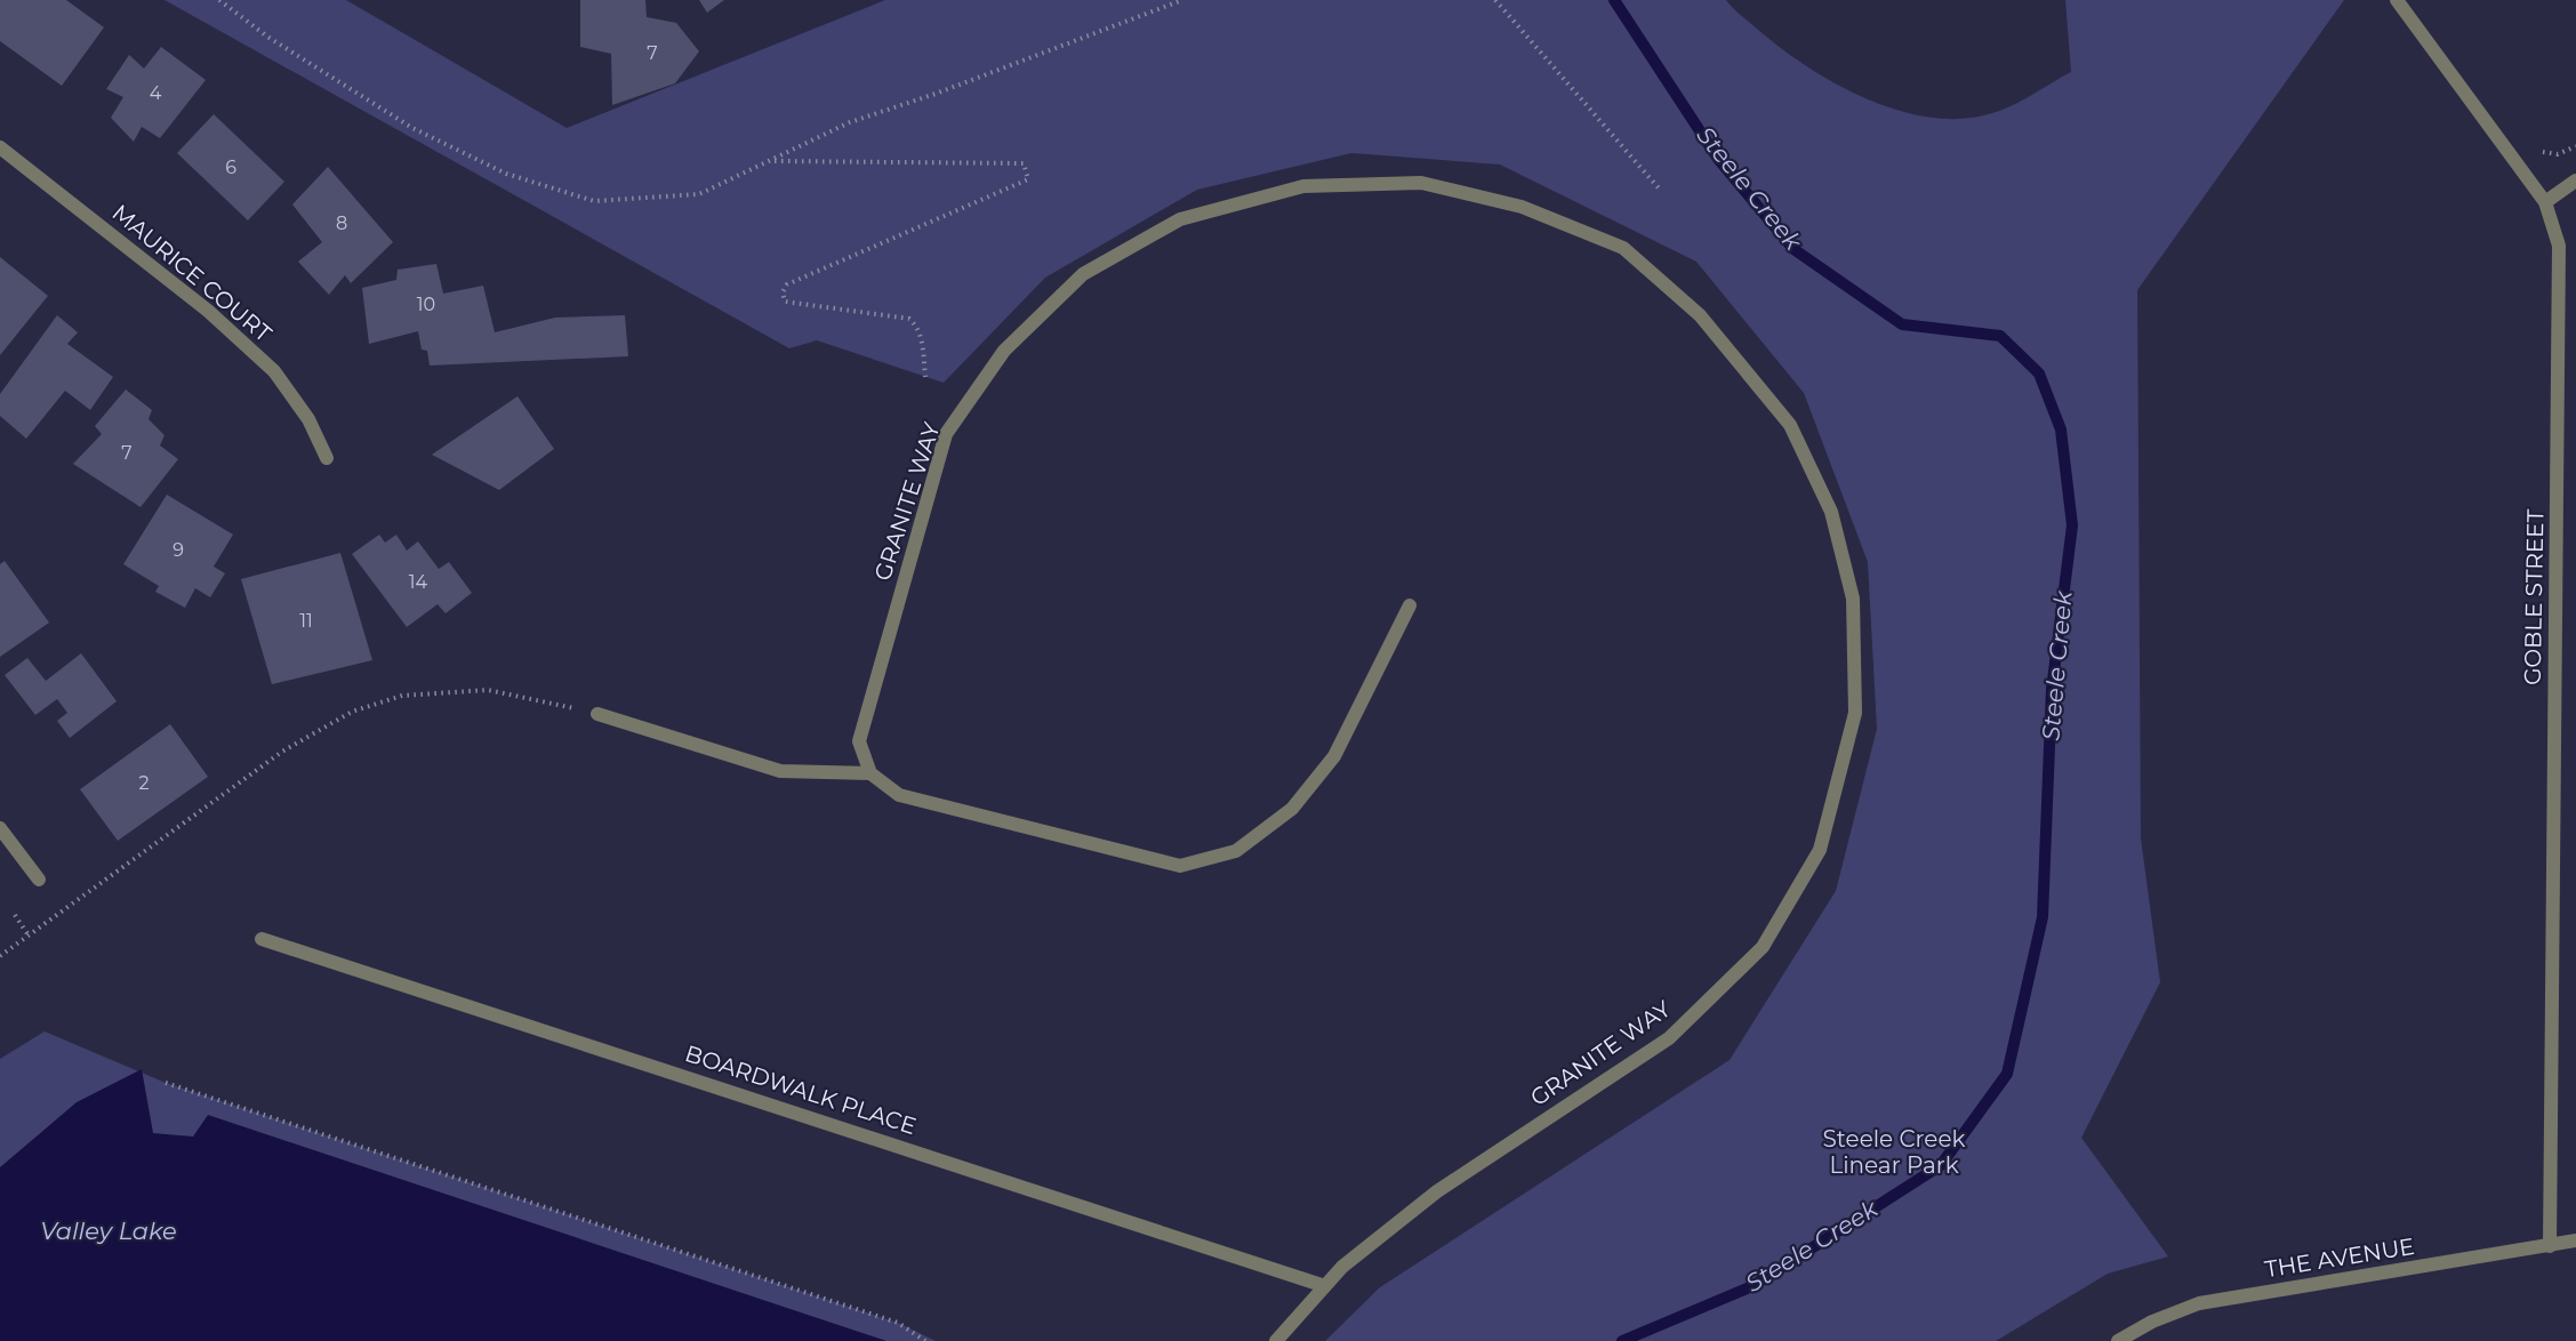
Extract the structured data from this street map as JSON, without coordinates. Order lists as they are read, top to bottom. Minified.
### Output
{"streets":{"street":["MAURICE COURT","GRANITE WAY","GOBLE STREET","BOARDWALK PLACE","THE AVENUE"]},"crossings":[["GRANITE WAY","BOARDWALK PLACE"],["GOBLE STREET","THE AVENUE"]],"water":["Steele Creek","Valley Lake"],"parks":["Steele Creek Linear Park"],"house_numbers":["7","4","6","8","10","7","9","14","11","2"]}
